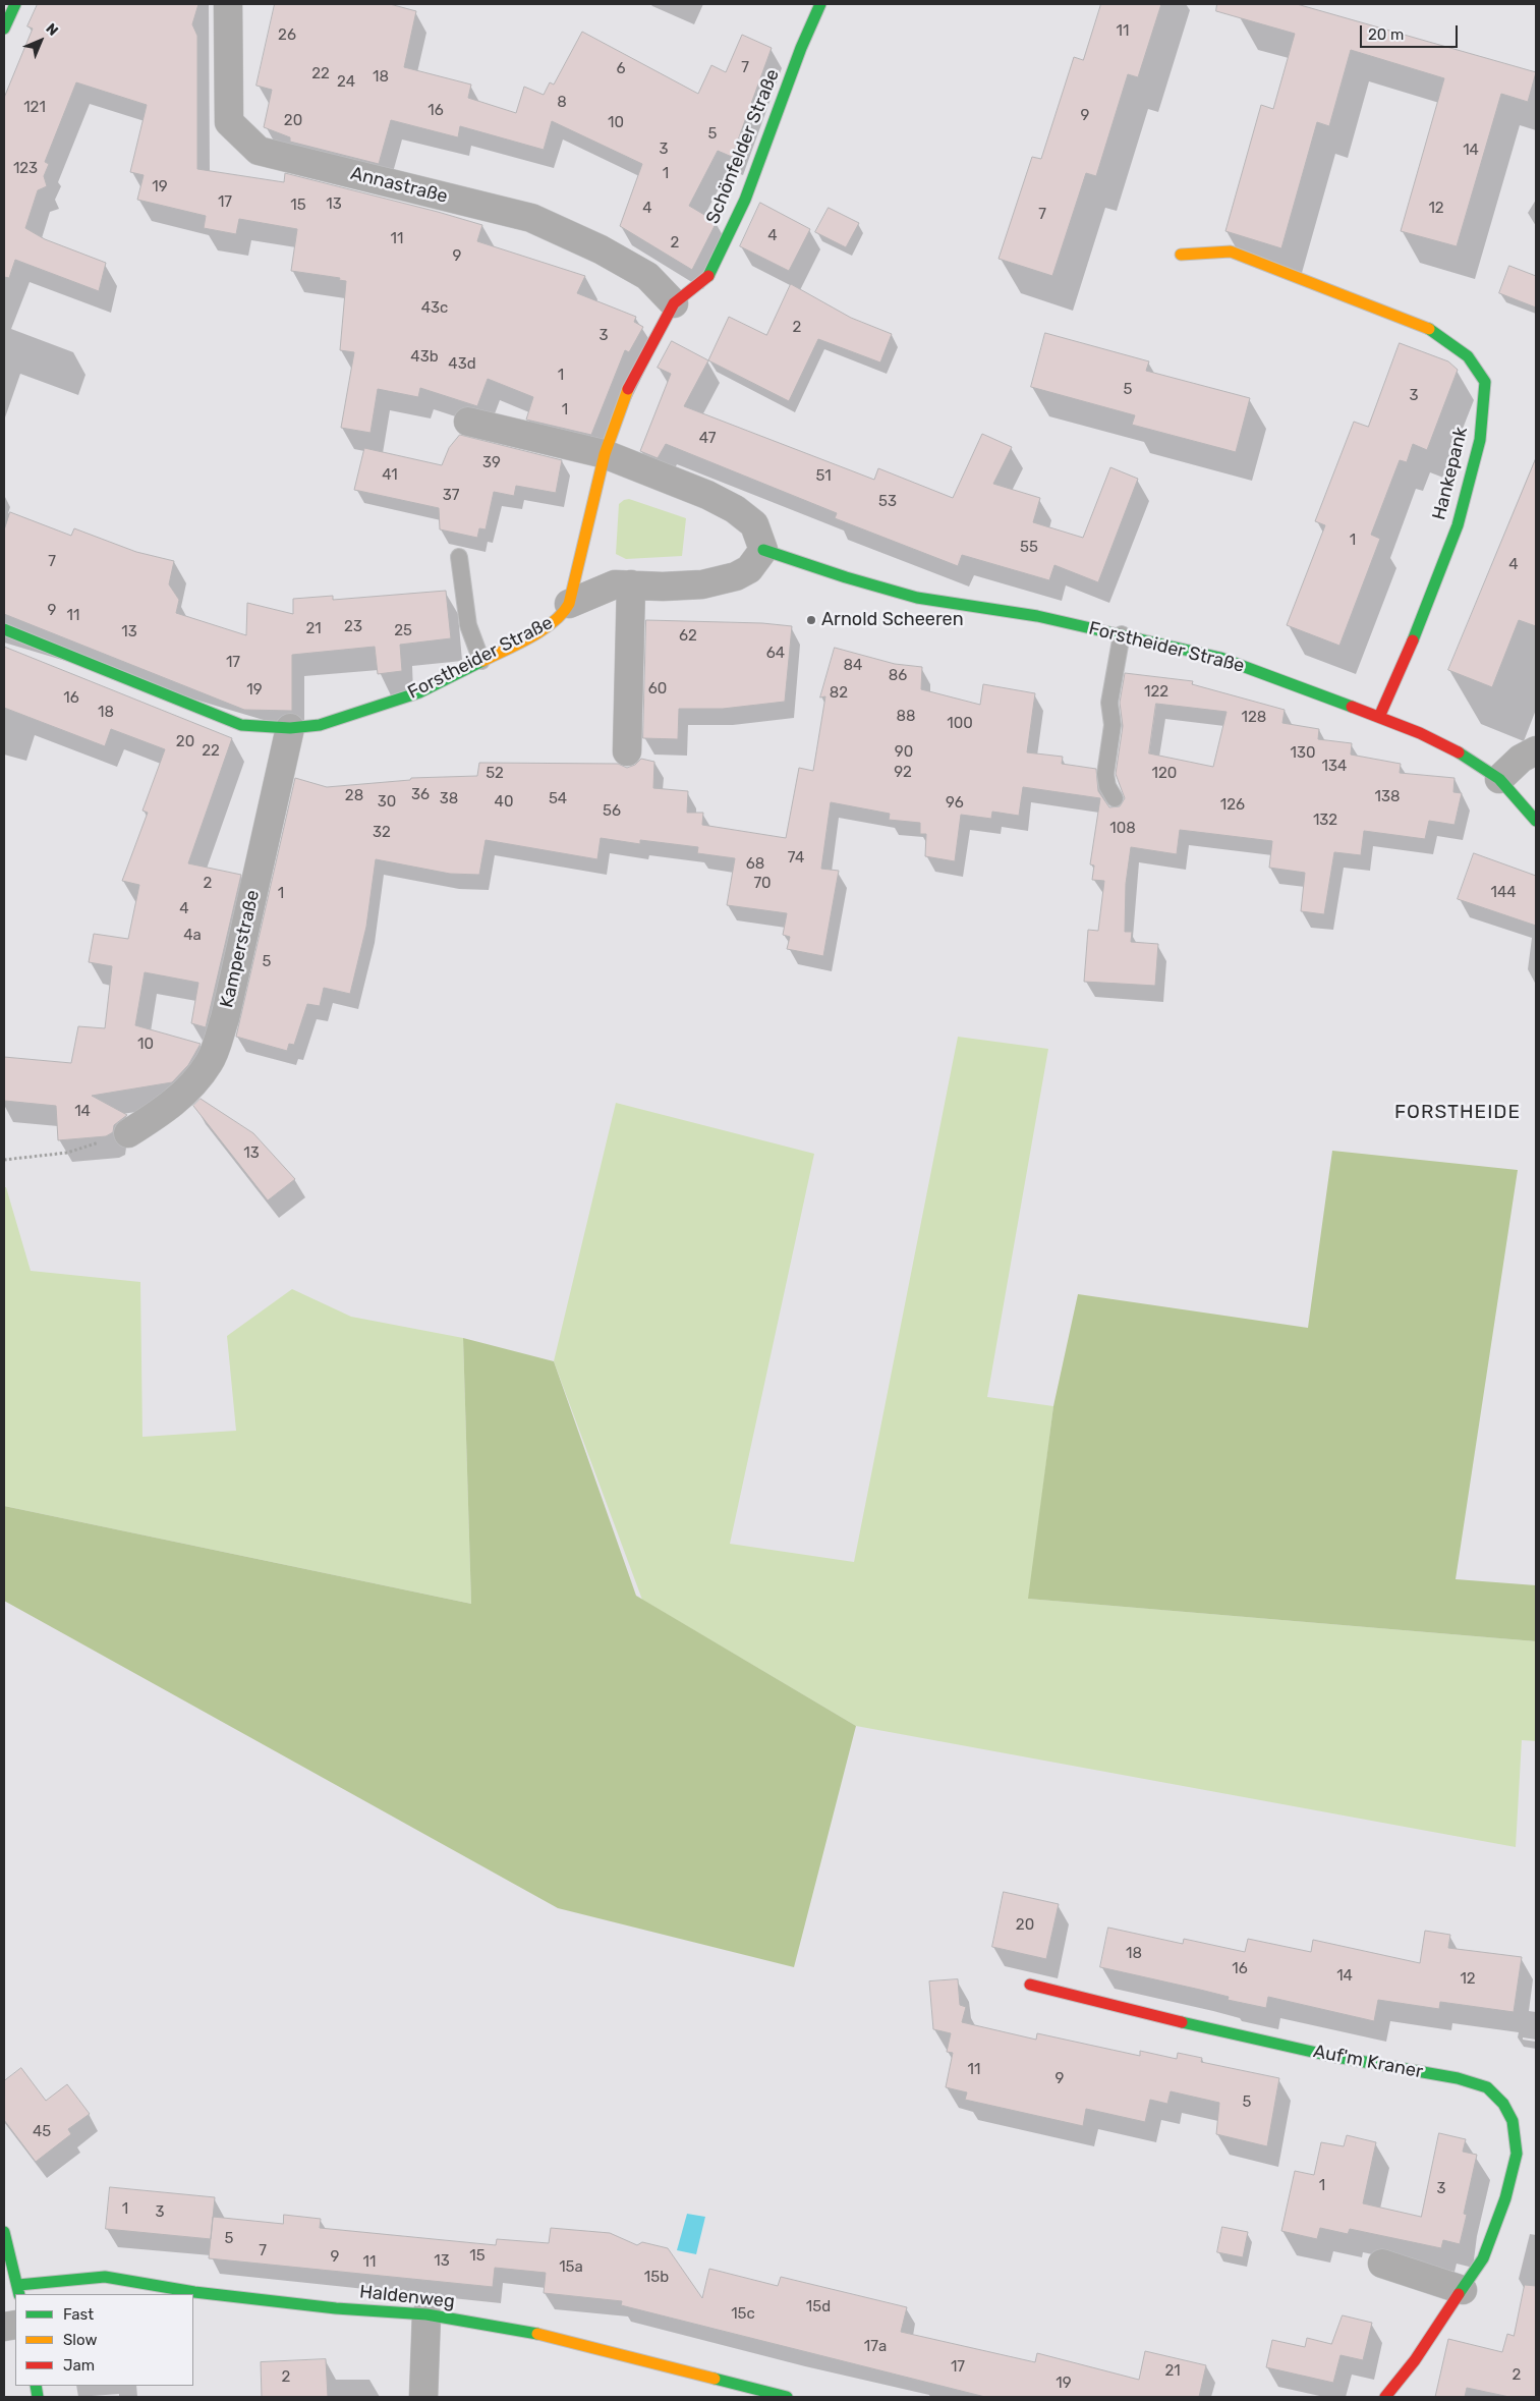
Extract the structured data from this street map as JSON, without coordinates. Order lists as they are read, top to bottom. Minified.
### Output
{"streets":{"street":["Schönfelder Straße","Annastraße","Hankepank","Forstheider Straße","Kamperstraße","Auf'm Kraner","Haldenweg"]},"crossings":[["Schönfelder Straße","Annastraße"],["Schönfelder Straße","Forstheider Straße"],["Hankepank","Forstheider Straße"],["Forstheider Straße","Kamperstraße"]],"districts":["FORSTHEIDE"],"places":["Arnold Scheeren"],"house_numbers":["11","26","7","6","22","18","24","8","121","16","9","20","10","5","3","14","123","1","19","17","13","15","4","12","7","4","11","2","9","43c","2","3","43b","43d","1","5","3","1","47","39","41","51","37","53","1","55","7","4","9","11","23","21","25","13","62","64","17","84","86","60","19","122","82","16","18","88","128","100","20","22","90","130","134","92","52","120","36","28","138","38","54","30","40","96","126","56","132","108","32","74","68","2","70","144","1","4","4a","5","10","14","13","20","18","16","14","12","11","9","5","45","1","3","1","3","5","7","15","9","13","11","15a","15b","15d","15c","17a","17","21","2","2","19"],"legend":["Fast","Slow","Jam"],"scale_bar":"20 m","north":"top right"}
